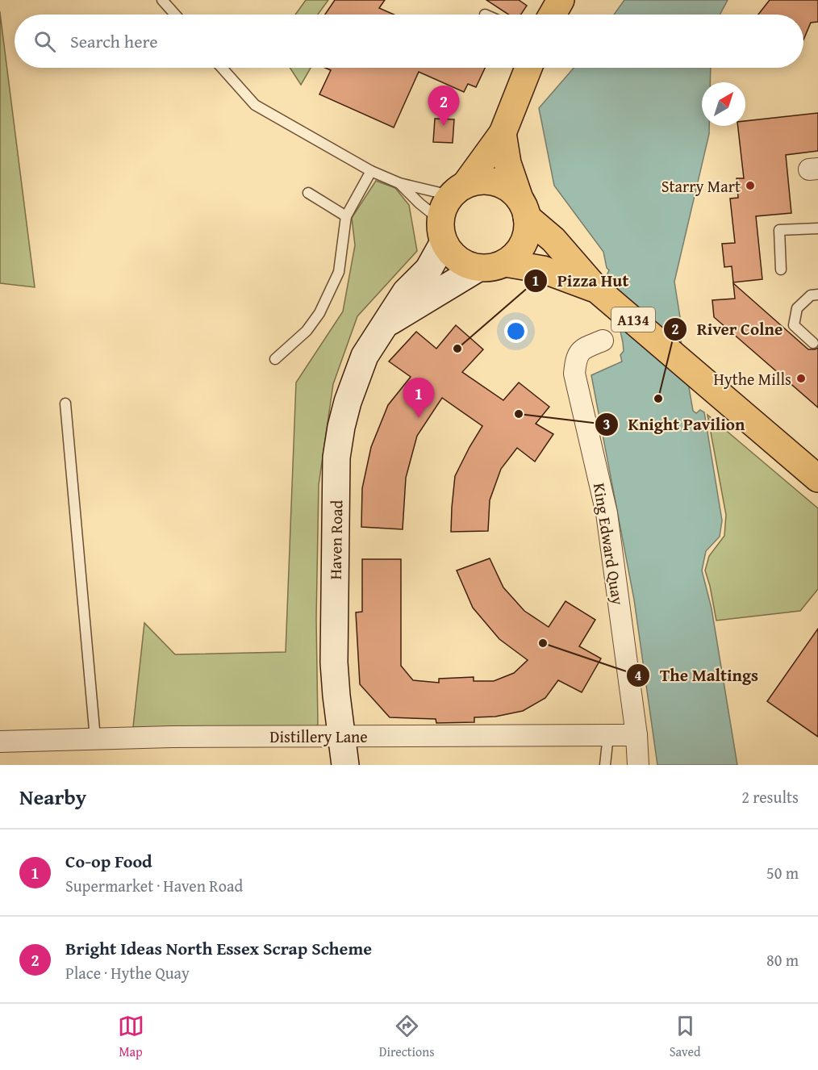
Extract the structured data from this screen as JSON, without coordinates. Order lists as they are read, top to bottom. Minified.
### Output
{"streets":{"main road":["A134"],"street":["Haven Road","King Edward Quay","Distillery Lane"]},"crossings":[["A134","Haven Road"],["Haven Road","Distillery Lane"],["King Edward Quay","Distillery Lane"]],"places":["Starry Mart","Pizza Hut","Hythe Mills","River Colne","Knight Pavilion","The Maltings"],"north":"top right","page":{"search":"Search here","pins":["2","1"],"heading":["Nearby","2 results"],"list":[{"mark":"1","name":"Co-op Food","note":"Supermarket · Haven Road","value":"50 m"},{"mark":"2","name":"Bright Ideas North Essex Scrap Scheme","note":"Place · Hythe Quay","value":"80 m"}],"nav":["Map","Directions","Saved"]}}
